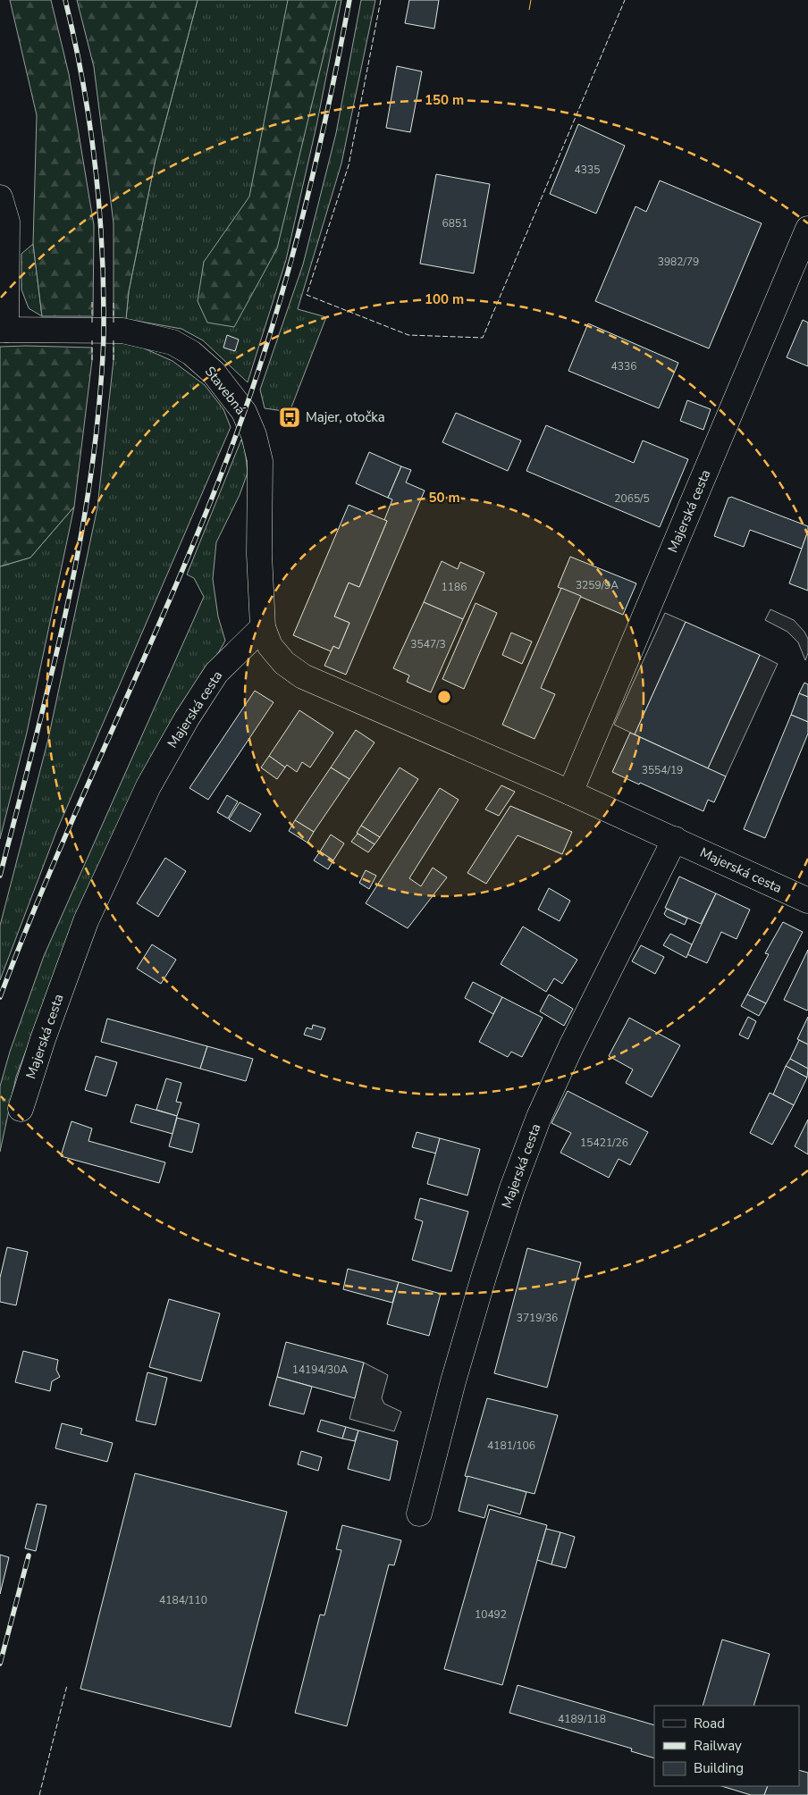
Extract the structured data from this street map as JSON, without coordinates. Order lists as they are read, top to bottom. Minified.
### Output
{"streets":{"street":["Stavebná","Majerská cesta"]},"crossings":[["Stavebná","Majerská cesta"]],"places":{"bus stop":["Majer, otočka"]},"house_numbers":["4335","6851","3982/79","4336","2065/5","3259/9A","1186","3547/3","3554/19","15421/26","3719/36","14194/30A","4181/106","4184/110","10492","4189/118"],"legend":["Road","Railway","Building"],"rings":["150 m","100 m","50 m"]}
